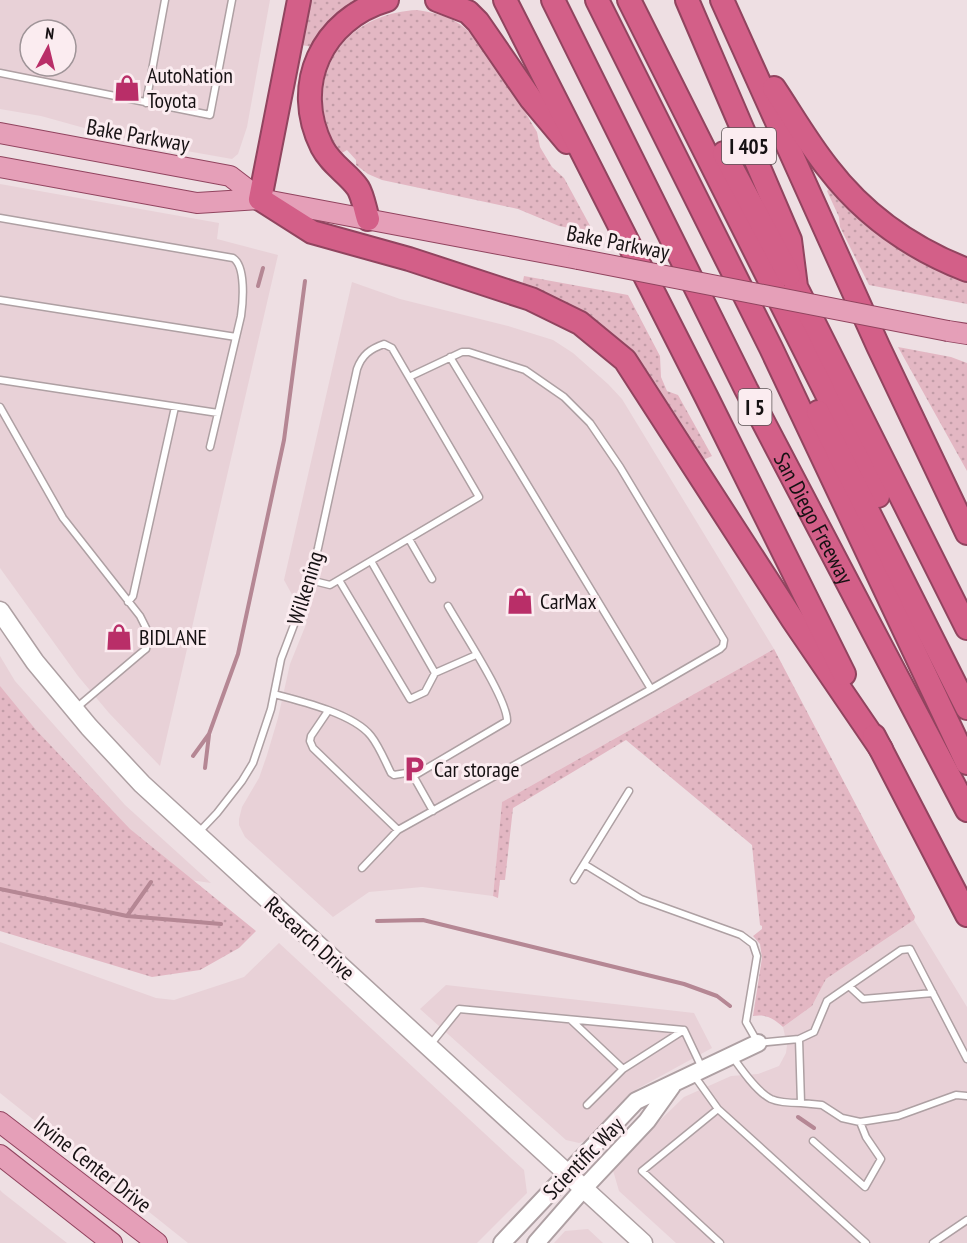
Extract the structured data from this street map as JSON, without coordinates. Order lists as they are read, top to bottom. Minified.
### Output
{"streets":{"highway":["I 405","I 5","San Diego Freeway"],"main road":["Bake Parkway","Research Drive","Irvine Center Drive"],"street":["Scientific Way"],"lane":["Wilkening"]},"crossings":[["Wilkening","Research Drive"],["Research Drive","Scientific Way"]],"places":{"shop":["AutoNation Toyota","CarMax","BIDLANE"],"parking":["Car storage"]},"north":"top"}
